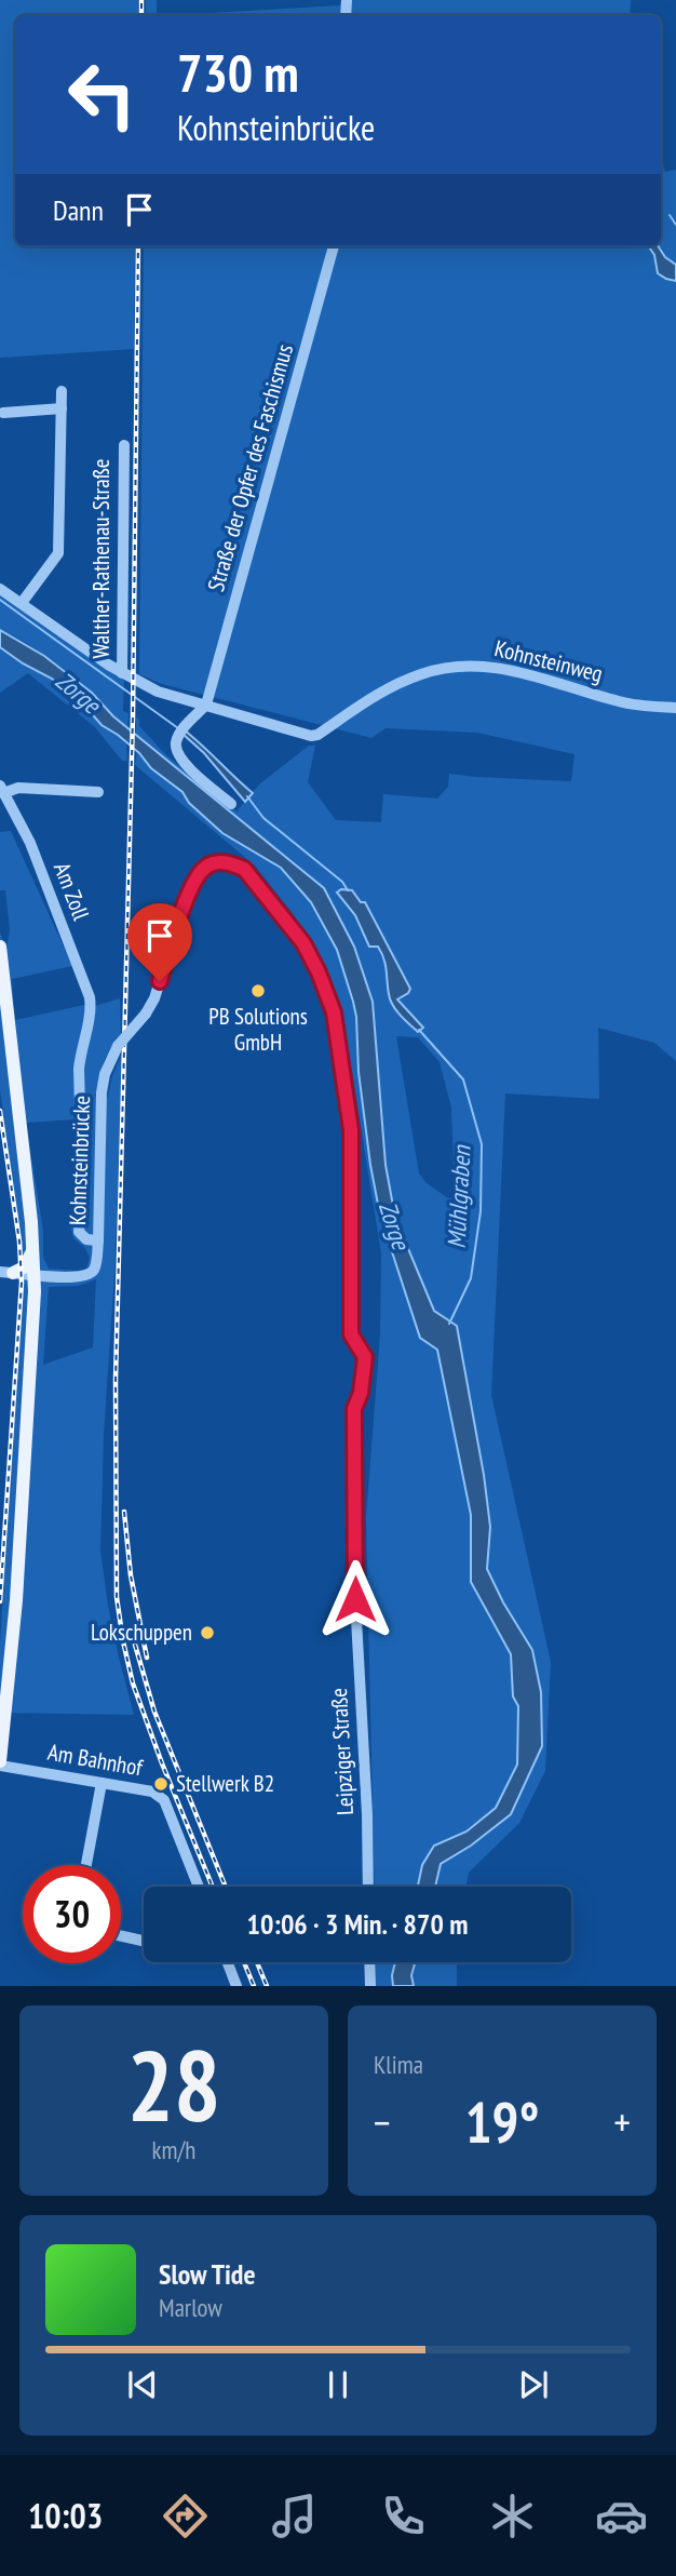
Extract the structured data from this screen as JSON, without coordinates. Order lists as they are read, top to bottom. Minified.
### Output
{"streets":{"street":["Straße der Opfer des Faschismus","Walther-Rathenau-Straße","Kohnsteinweg","Am Zoll","Kohnsteinbrücke","Leipziger Straße","Am Bahnhof"]},"crossings":[["Straße der Opfer des Faschismus","Kohnsteinweg"],["Walther-Rathenau-Straße","Kohnsteinweg"],["Am Zoll","Kohnsteinbrücke"],["Kohnsteinbrücke","Leipziger Straße"]],"water":["Zorge","Mühlgraben"],"places":["PB Solutions GmbH","Lokschuppen","Stellwerk B2"],"page":{"turn":["730 m","Kohnsteinbrücke"],"then":"Dann","limit":"30","trip":"10:06 · 3 Min. · 870 m","tile":[["28","km/h"],"Klima"],"heat":["−","19°","+"],"song":["Slow Tide","Marlow"],"tabs":"10:03"}}
